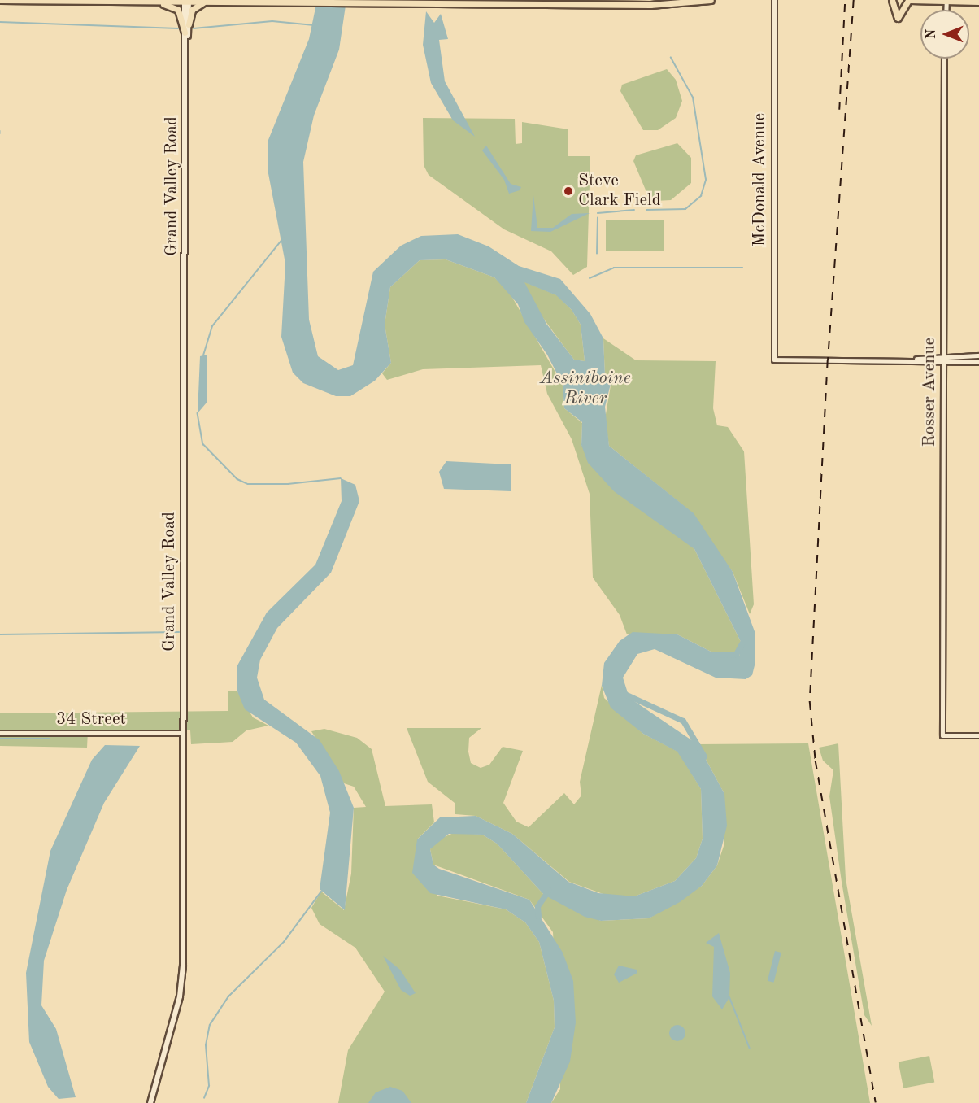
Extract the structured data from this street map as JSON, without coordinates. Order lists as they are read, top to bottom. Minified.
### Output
{"streets":{"main road":["Grand Valley Road"],"street":["McDonald Avenue","Rosser Avenue","34 Street"]},"crossings":[["Grand Valley Road","34 Street"]],"water":["Assiniboine River"],"places":["Steve Clark Field"],"north":"left"}
